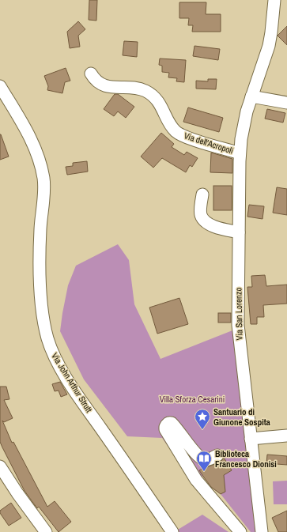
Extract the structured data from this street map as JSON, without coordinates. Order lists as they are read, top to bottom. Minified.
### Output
{"streets":{"street":["Via dell'Acropoli","Via San Lorenzo","Via John Arthur Strutt"]},"crossings":[["Via dell'Acropoli","Via San Lorenzo"]],"parks":["Villa Sforza Cesarini"],"places":{"place":["Santuario di Giunone Sospita"],"library":["Biblioteca Francesco Dionisi"]}}
